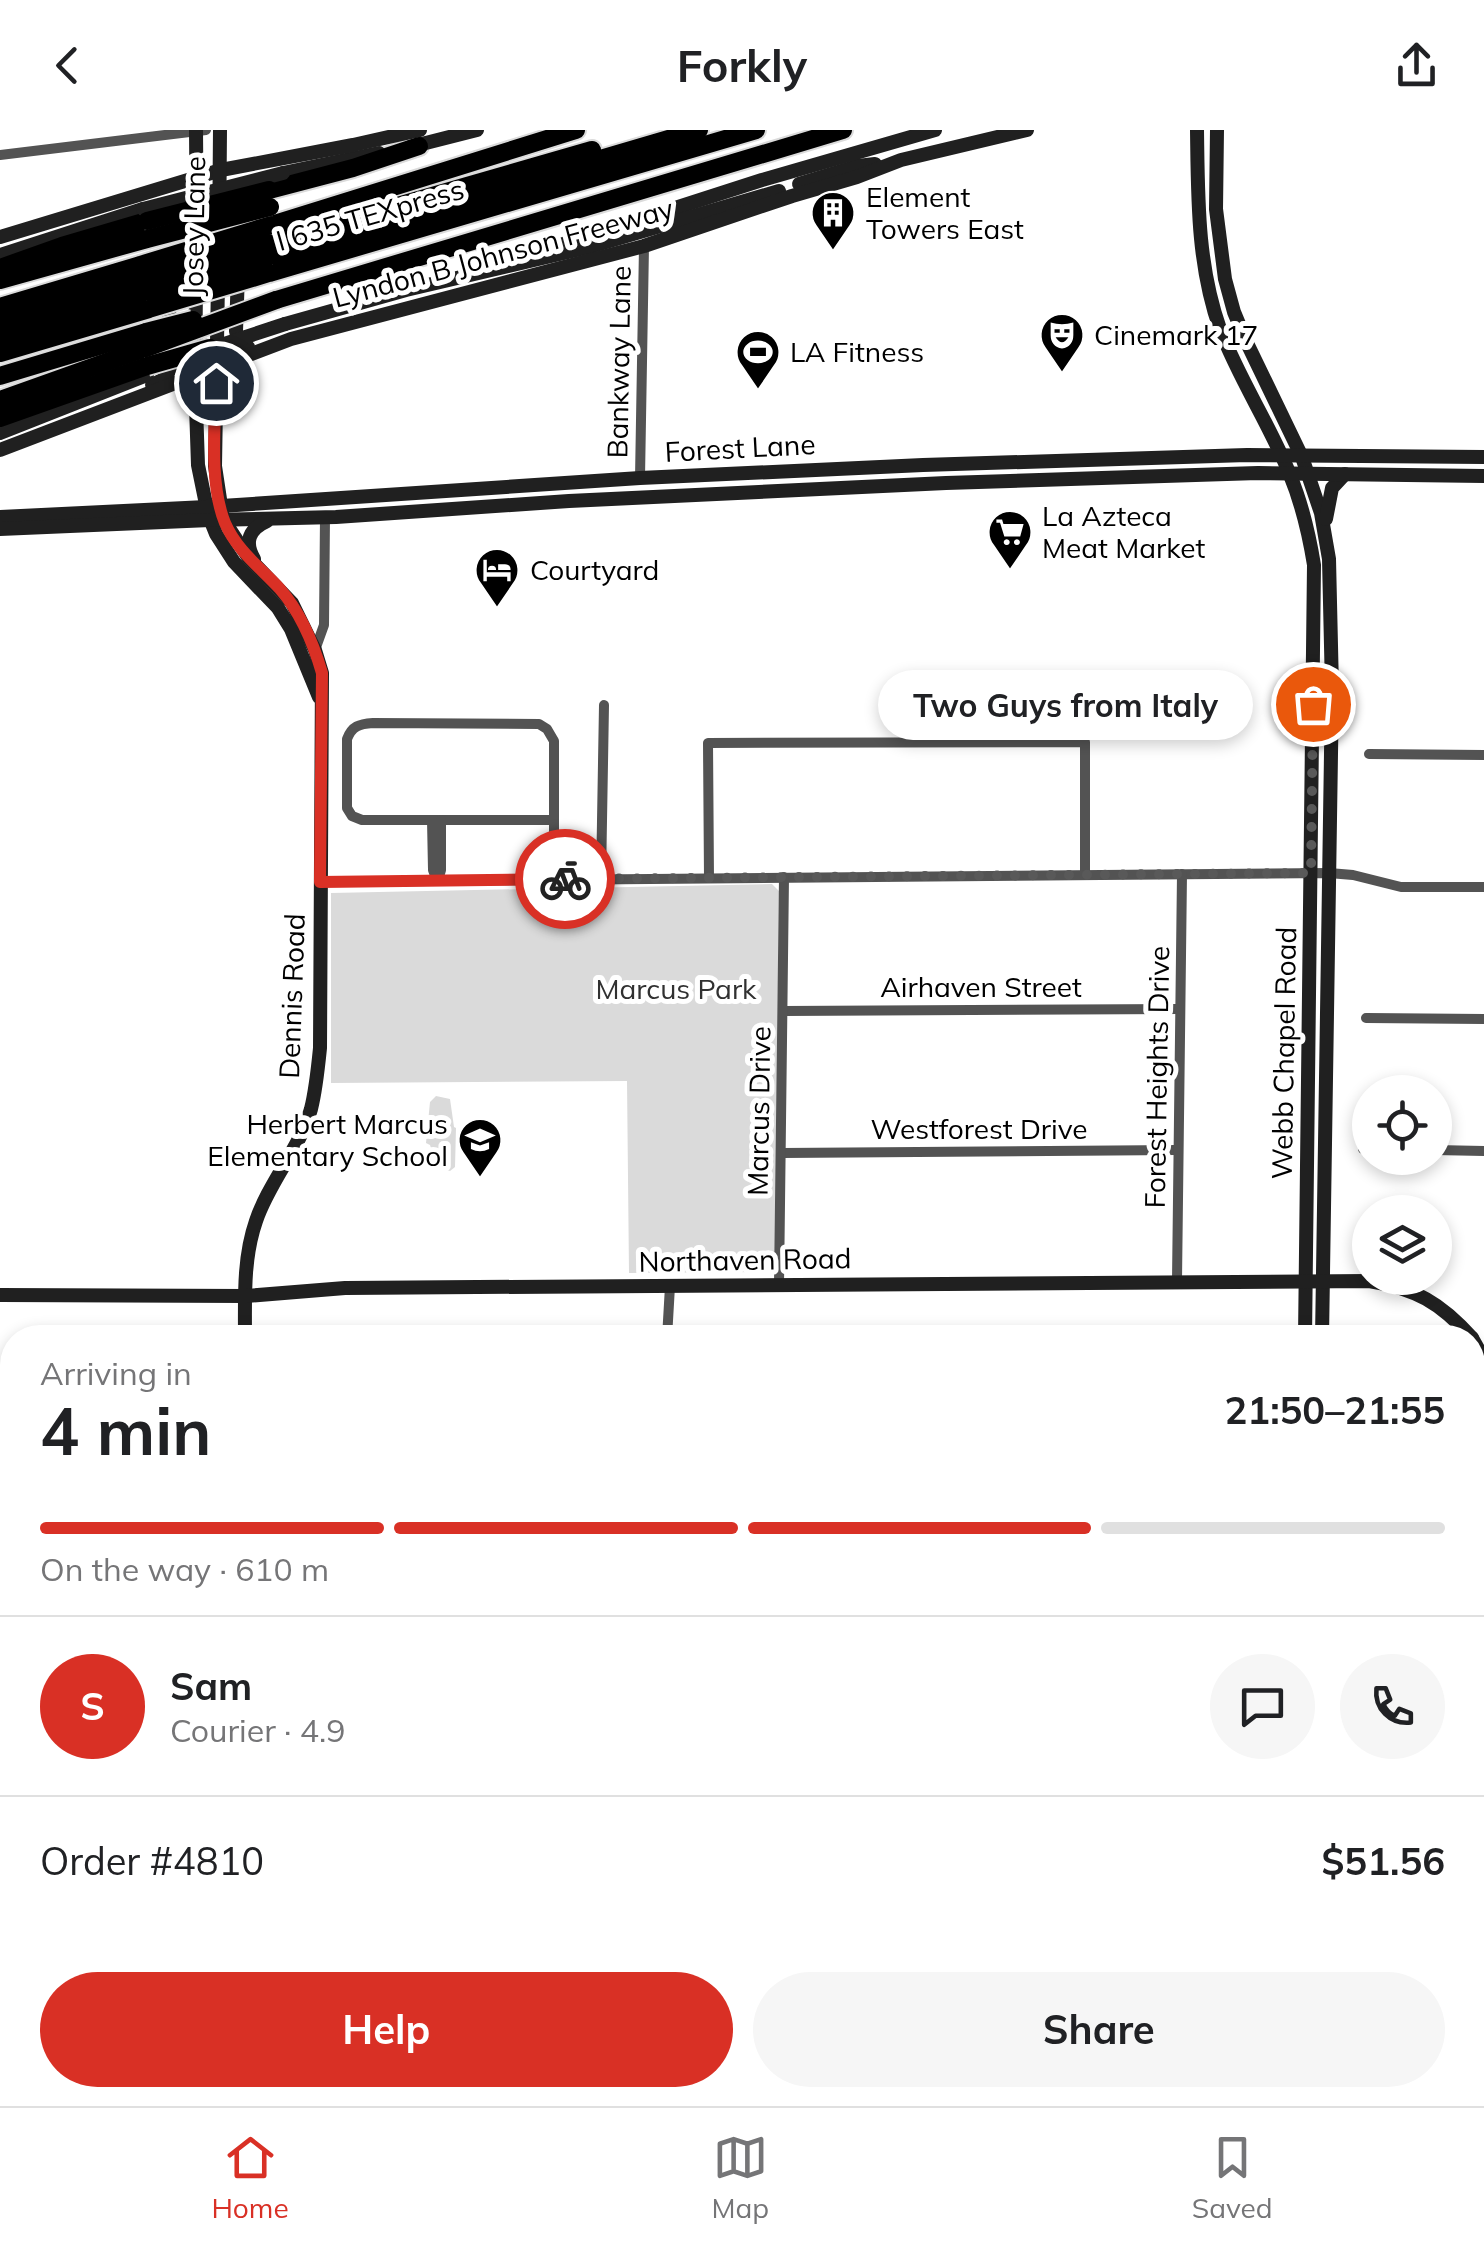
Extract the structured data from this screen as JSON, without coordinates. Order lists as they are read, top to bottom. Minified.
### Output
{"streets":{"highway":["I 635 TEXpress","Lyndon B Johnson Freeway"],"main road":["Josey Lane","Forest Lane","Dennis Road","Webb Chapel Road","Northaven Road"],"street":["Bankway Lane","Airhaven Street","Forest Heights Drive","Marcus Drive","Westforest Drive"]},"crossings":[["Josey Lane","Lyndon B Johnson Freeway"],["Josey Lane","Forest Lane"],["Josey Lane","Dennis Road"],["Lyndon B Johnson Freeway","Bankway Lane"],["Bankway Lane","Forest Lane"],["Forest Lane","Webb Chapel Road"],["Airhaven Street","Forest Heights Drive"],["Airhaven Street","Marcus Drive"],["Dennis Road","Northaven Road"],["Webb Chapel Road","Northaven Road"],["Forest Heights Drive","Westforest Drive"],["Forest Heights Drive","Northaven Road"],["Marcus Drive","Westforest Drive"],["Marcus Drive","Northaven Road"]],"parks":["Marcus Park"],"places":{"building":["Element Towers East"],"theatre":["Cinemark 17"],"sports":["LA Fitness"],"supermarket":["La Azteca Meat Market"],"hotel":["Courtyard"],"other":["Two Guys from Italy"],"school or university":["Herbert Marcus Elementary School"]},"page":{"header":"Forkly","bubble":"Two Guys from Italy","heading":["4 min","Arriving in","21:50–21:55"],"panel":["Sam","Courier · 4.9","Order #4810","$51.56"],"bar":"On the way · 610 m","round":"S","buttons":["Help","Share"],"tabs":["Home","Map","Saved"]}}
